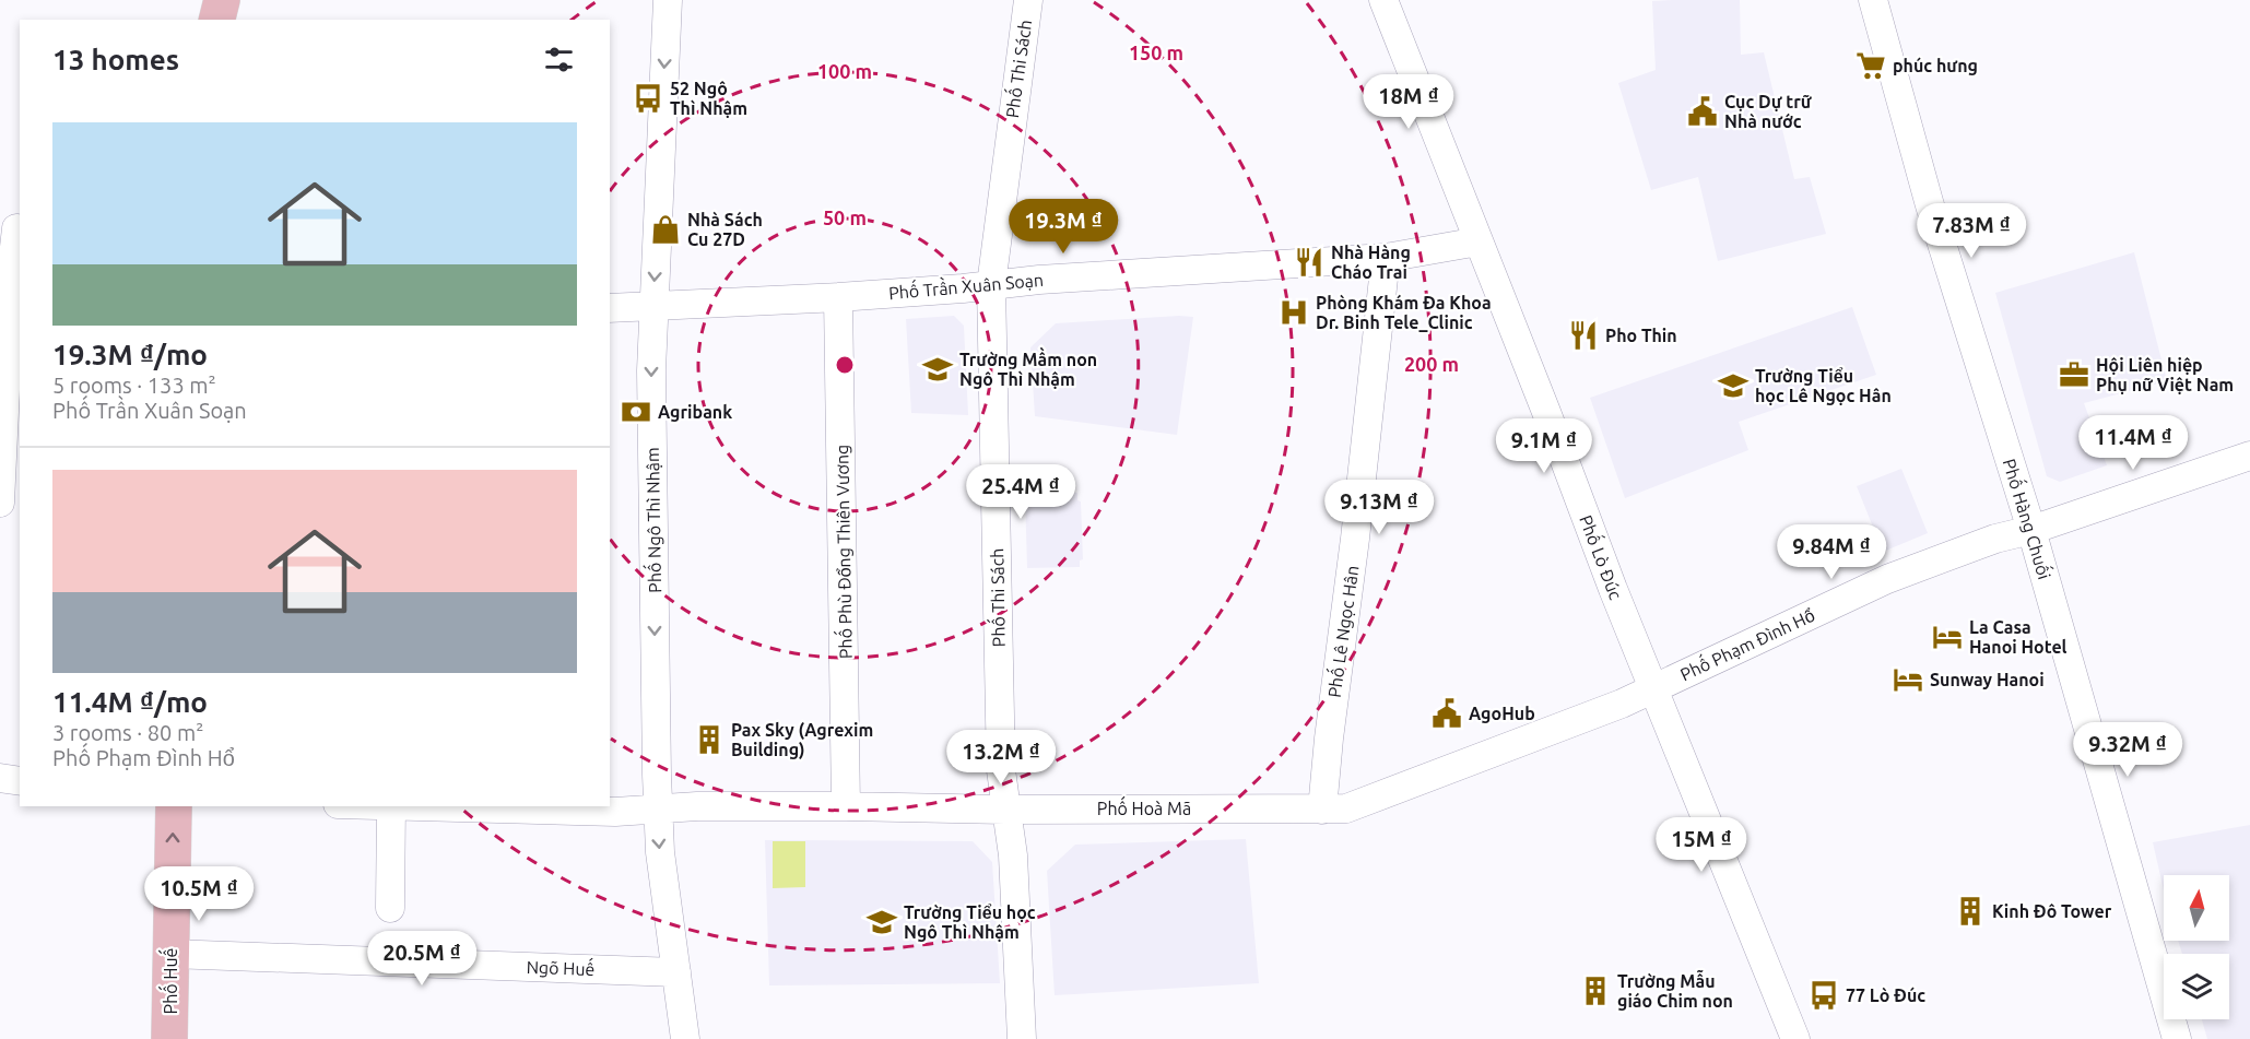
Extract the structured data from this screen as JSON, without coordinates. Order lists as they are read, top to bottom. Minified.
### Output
{"streets":{"main road":["Phố Huế"],"street":["Phố Thi Sách","Phố Trần Xuân Soạn","Phố Hàng Chuối","Phố Ngô Thì Nhậm","Phố Phù Đổng Thiên Vương","Phố Lò Đúc","Phố Lê Ngọc Hân","Phố Phạm Đình Hổ","Phố Hoà Mã","Ngõ Huế"]},"crossings":[["Phố Thi Sách","Phố Trần Xuân Soạn"],["Phố Thi Sách","Phố Hoà Mã"],["Phố Trần Xuân Soạn","Phố Ngô Thì Nhậm"],["Phố Trần Xuân Soạn","Phố Phù Đổng Thiên Vương"],["Phố Trần Xuân Soạn","Phố Lò Đúc"],["Phố Trần Xuân Soạn","Phố Lê Ngọc Hân"],["Phố Hàng Chuối","Phố Phạm Đình Hổ"],["Phố Ngô Thì Nhậm","Phố Hoà Mã"],["Phố Ngô Thì Nhậm","Ngõ Huế"],["Phố Phù Đổng Thiên Vương","Phố Hoà Mã"],["Phố Lò Đúc","Phố Phạm Đình Hổ"],["Phố Lò Đúc","Phố Hoà Mã"],["Phố Lê Ngọc Hân","Phố Hoà Mã"],["Phố Phạm Đình Hổ","Phố Hoà Mã"],["Ngõ Huế","Phố Huế"]],"one_way":["Phố Ngô Thì Nhậm","Phố Huế"],"places":{"supermarket":["phúc hưng"],"bus stop":["52 Ngô Thì Nhậm","77 Lò Đúc"],"public building":["Cục Dự trữ Nhà nước","AgoHub"],"shop":["Nhà Sách Cu 27D"],"restaurant":["Nhà Hàng Cháo Trai","Pho Thin"],"hospital":["Phòng Khám Đa Khoa Dr. Binh Tele_Clinic"],"school or university":["Trường Mầm non Ngô Thì Nhậm","Trường Tiểu học Lê Ngọc Hân","Trường Tiểu học Ngô Thì Nhậm"],"office":["Hội Liên hiệp Phụ nữ Việt Nam"],"bank":["Agribank"],"hotel":["La Casa Hanoi Hotel","Sunway Hanoi"],"building":["Pax Sky (Agrexim Building)","Kinh Đô Tower","Trường Mẫu giáo Chim non"]},"north":"top","page":{"heading":"13 homes","price":["18M ₫","19.3M ₫","7.83M ₫","11.4M ₫","9.1M ₫","25.4M ₫","9.13M ₫","9.84M ₫","9.32M ₫","13.2M ₫","15M ₫","10.5M ₫","20.5M ₫"],"list":[{"name":"19.3M ₫/mo","note":"5 rooms · 133 m² · Phố Trần Xuân Soạn"},{"name":"11.4M ₫/mo","note":"3 rooms · 80 m² · Phố Phạm Đình Hổ"}]},"rings":["150 m","100 m","50 m","200 m"]}
